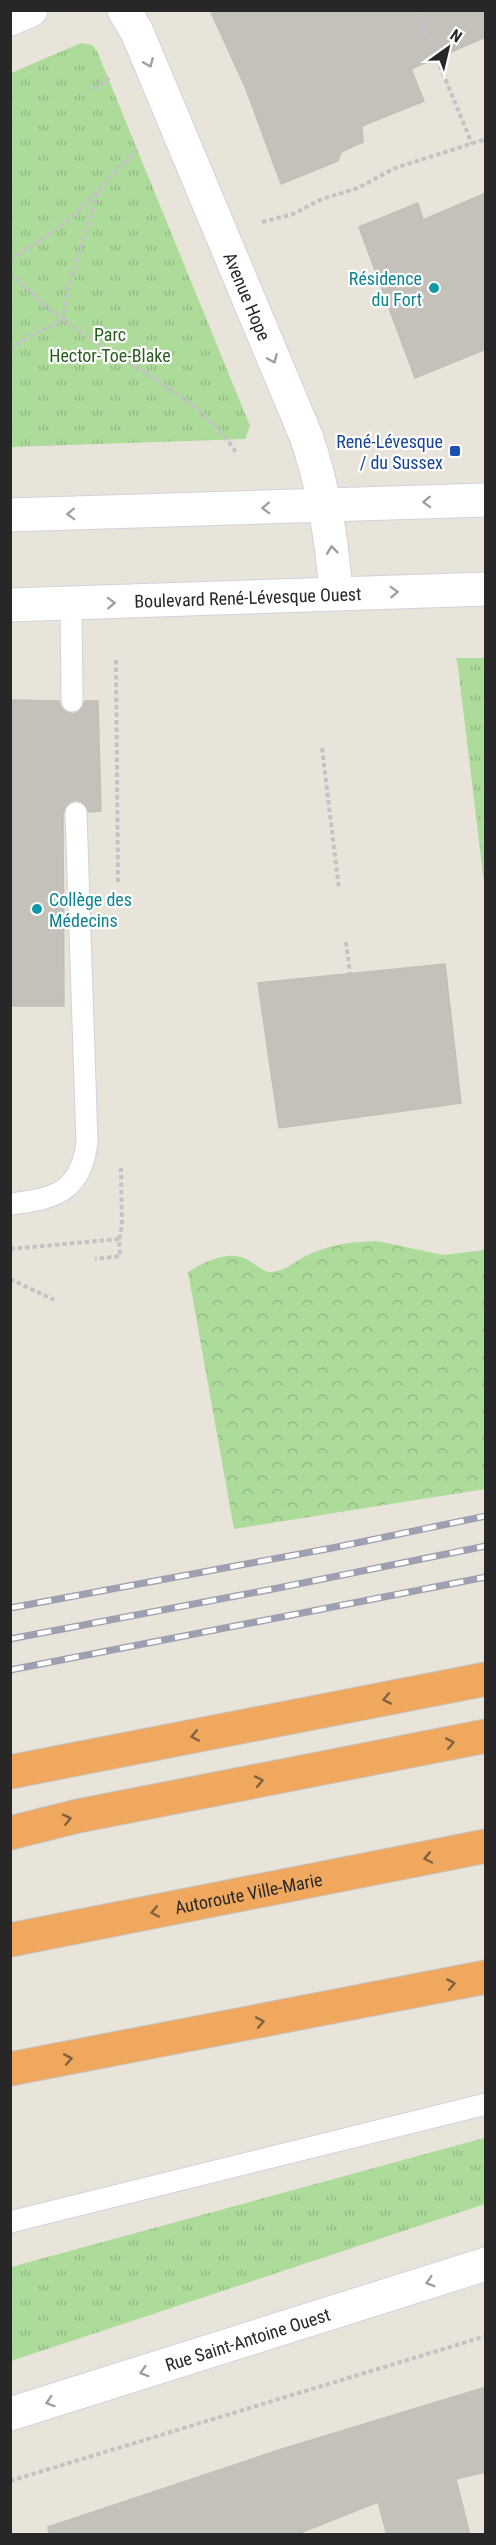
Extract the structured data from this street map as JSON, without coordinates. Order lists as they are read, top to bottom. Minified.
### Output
{"streets":{"highway":["Autoroute Ville-Marie"],"main road":["Avenue Hope","Boulevard René-Lévesque Ouest","Rue Saint-Antoine Ouest"]},"crossings":[["Avenue Hope","Boulevard René-Lévesque Ouest"]],"one_way":["Rue Saint-Antoine Ouest"],"parks":["Parc Hector-Toe-Blake"],"places":{"other":["Résidence du Fort","Collège des Médecins"],"transit":["René-Lévesque / du Sussex"]},"north":"top right"}
